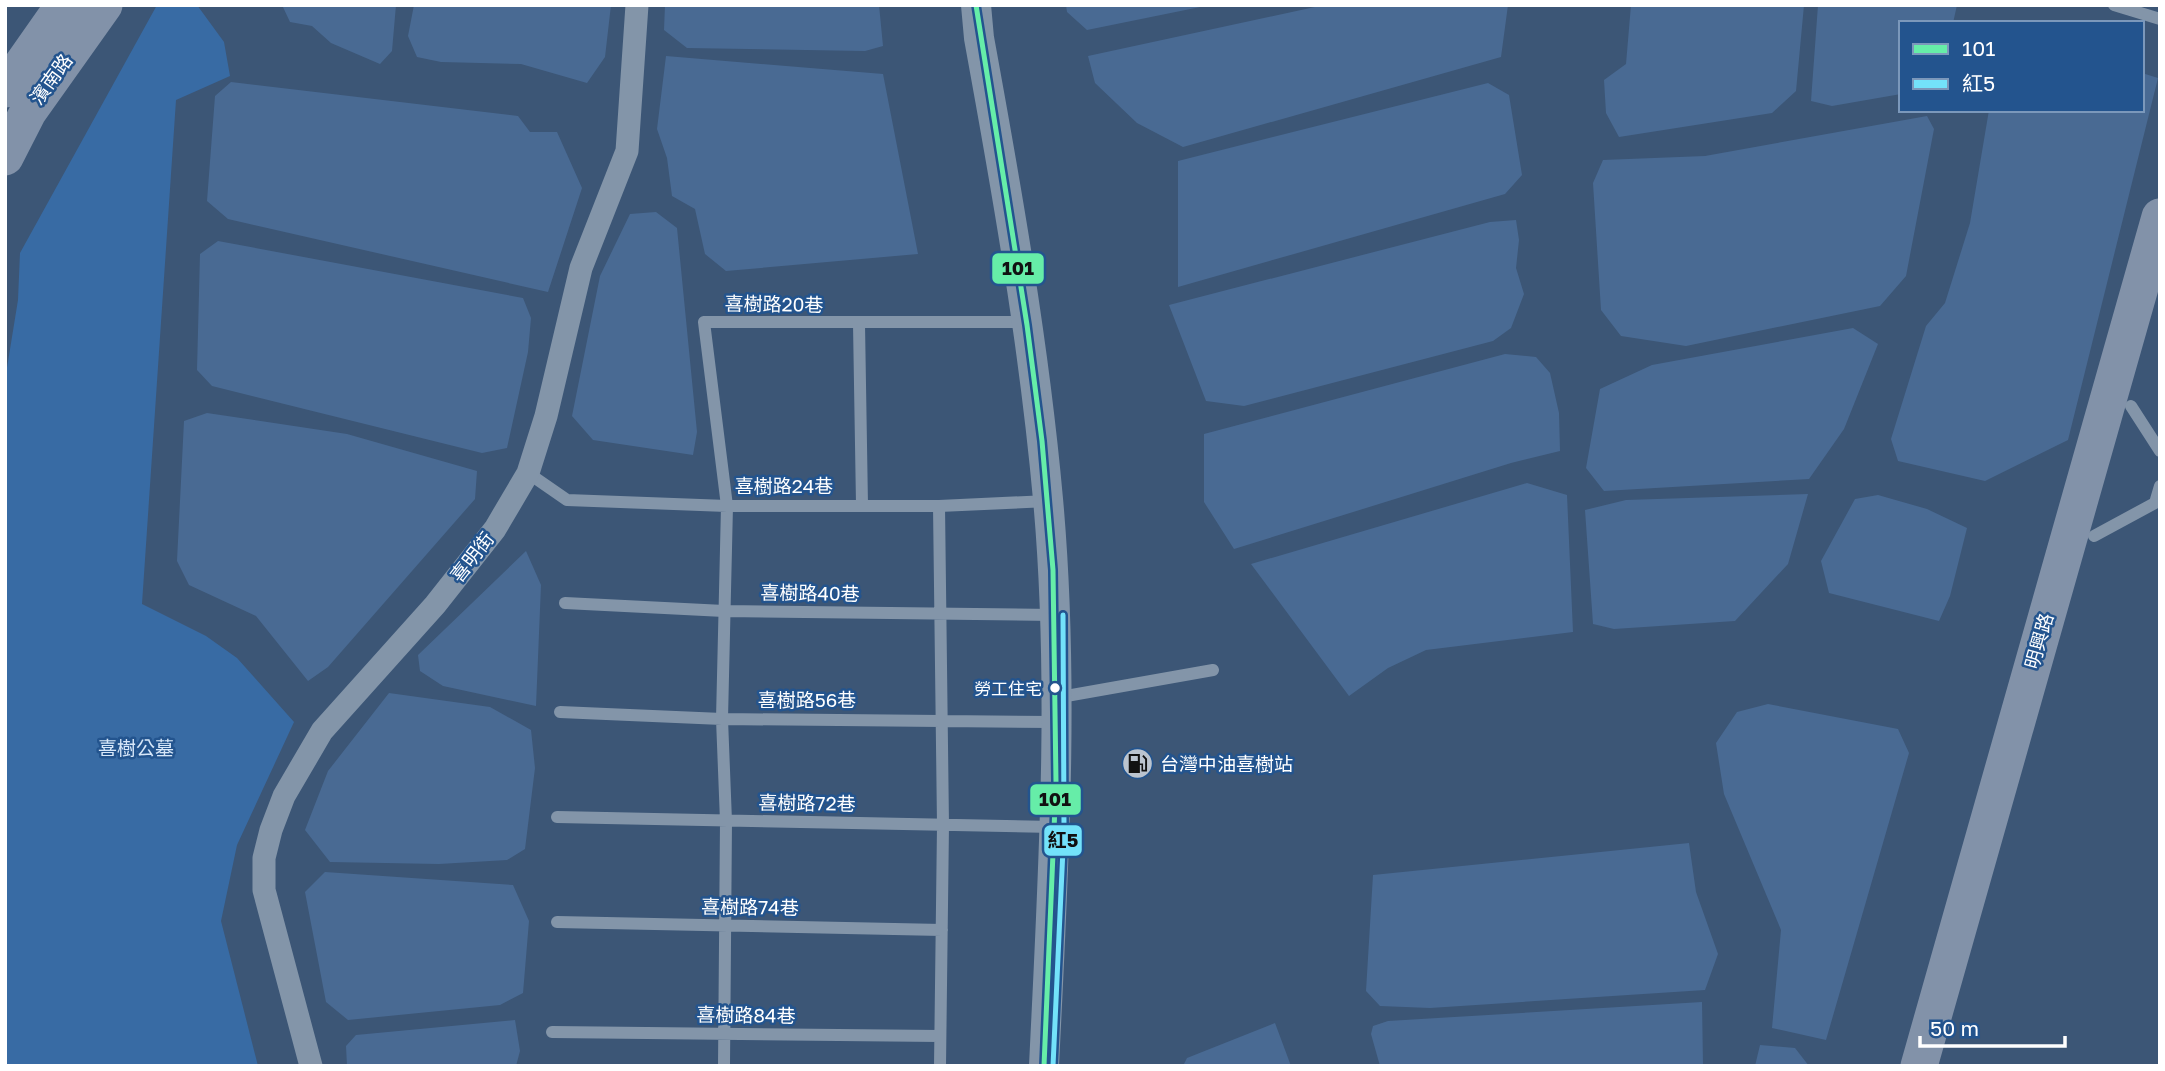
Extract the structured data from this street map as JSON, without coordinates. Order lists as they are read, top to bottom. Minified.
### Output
{"streets":{"main road":["濱南路","明興路"],"street":["喜明街"],"lane":["喜樹路20巷","喜樹路24巷","喜樹路40巷","喜樹路56巷","喜樹路72巷","喜樹路74巷","喜樹路84巷"]},"crossings":[["喜樹路20巷","喜樹路24巷"],["喜樹路24巷","喜明街"]],"parks":["喜樹公墓"],"places":{"other":["勞工住宅"],"fuel station":["台灣中油喜樹站"]},"lines":["transit line 101","transit line 紅5"],"legend":["101","紅5"],"scale_bar":"50 m"}
